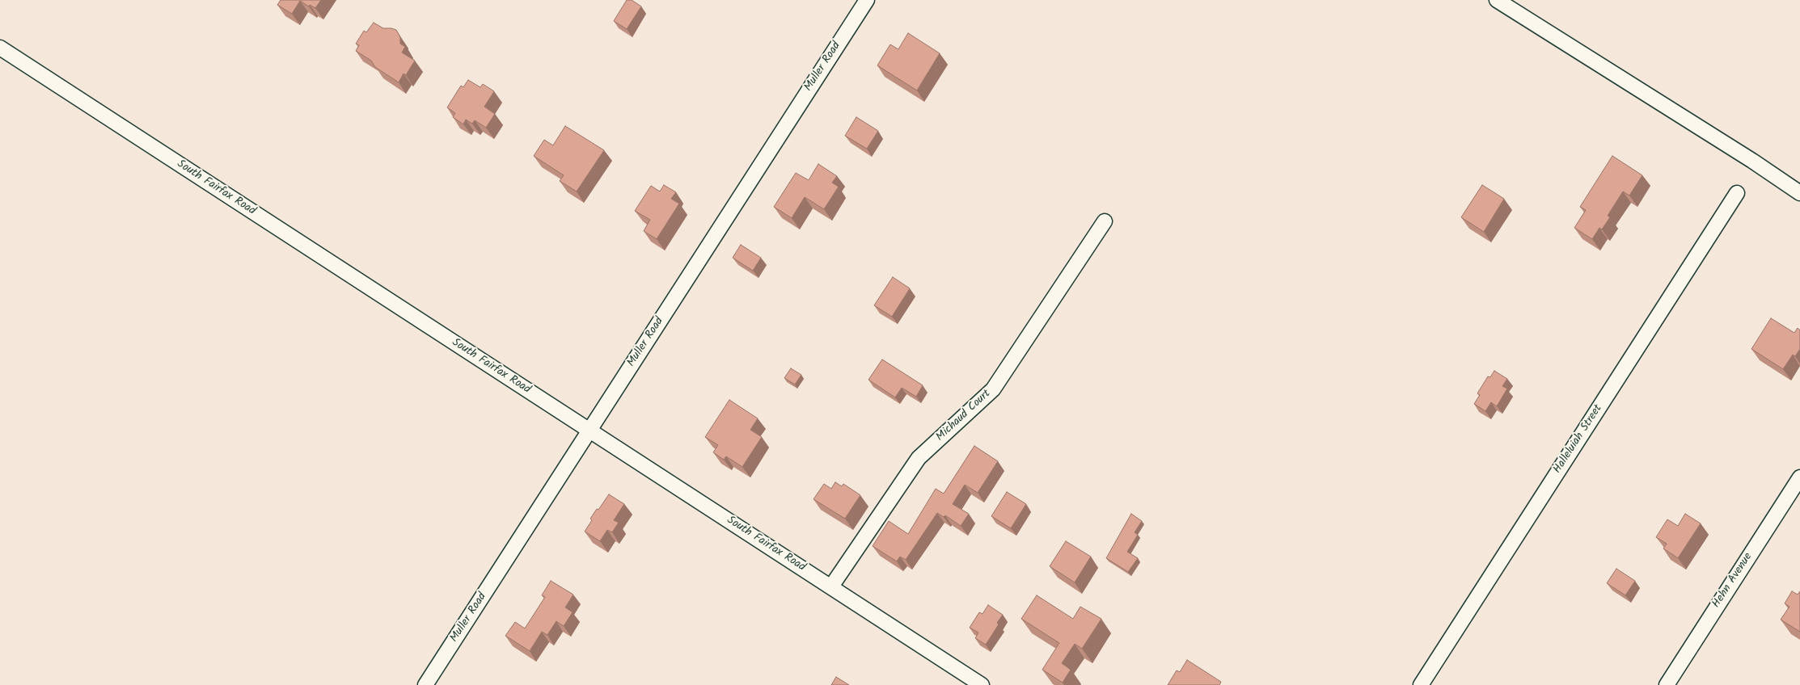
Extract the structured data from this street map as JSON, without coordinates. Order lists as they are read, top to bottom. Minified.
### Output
{"streets":{"street":["Muller Road","South Fairfax Road","Michaud Court","Halleluiah Street","Hehn Avenue"]},"crossings":[["Muller Road","South Fairfax Road"],["South Fairfax Road","Michaud Court"]]}
